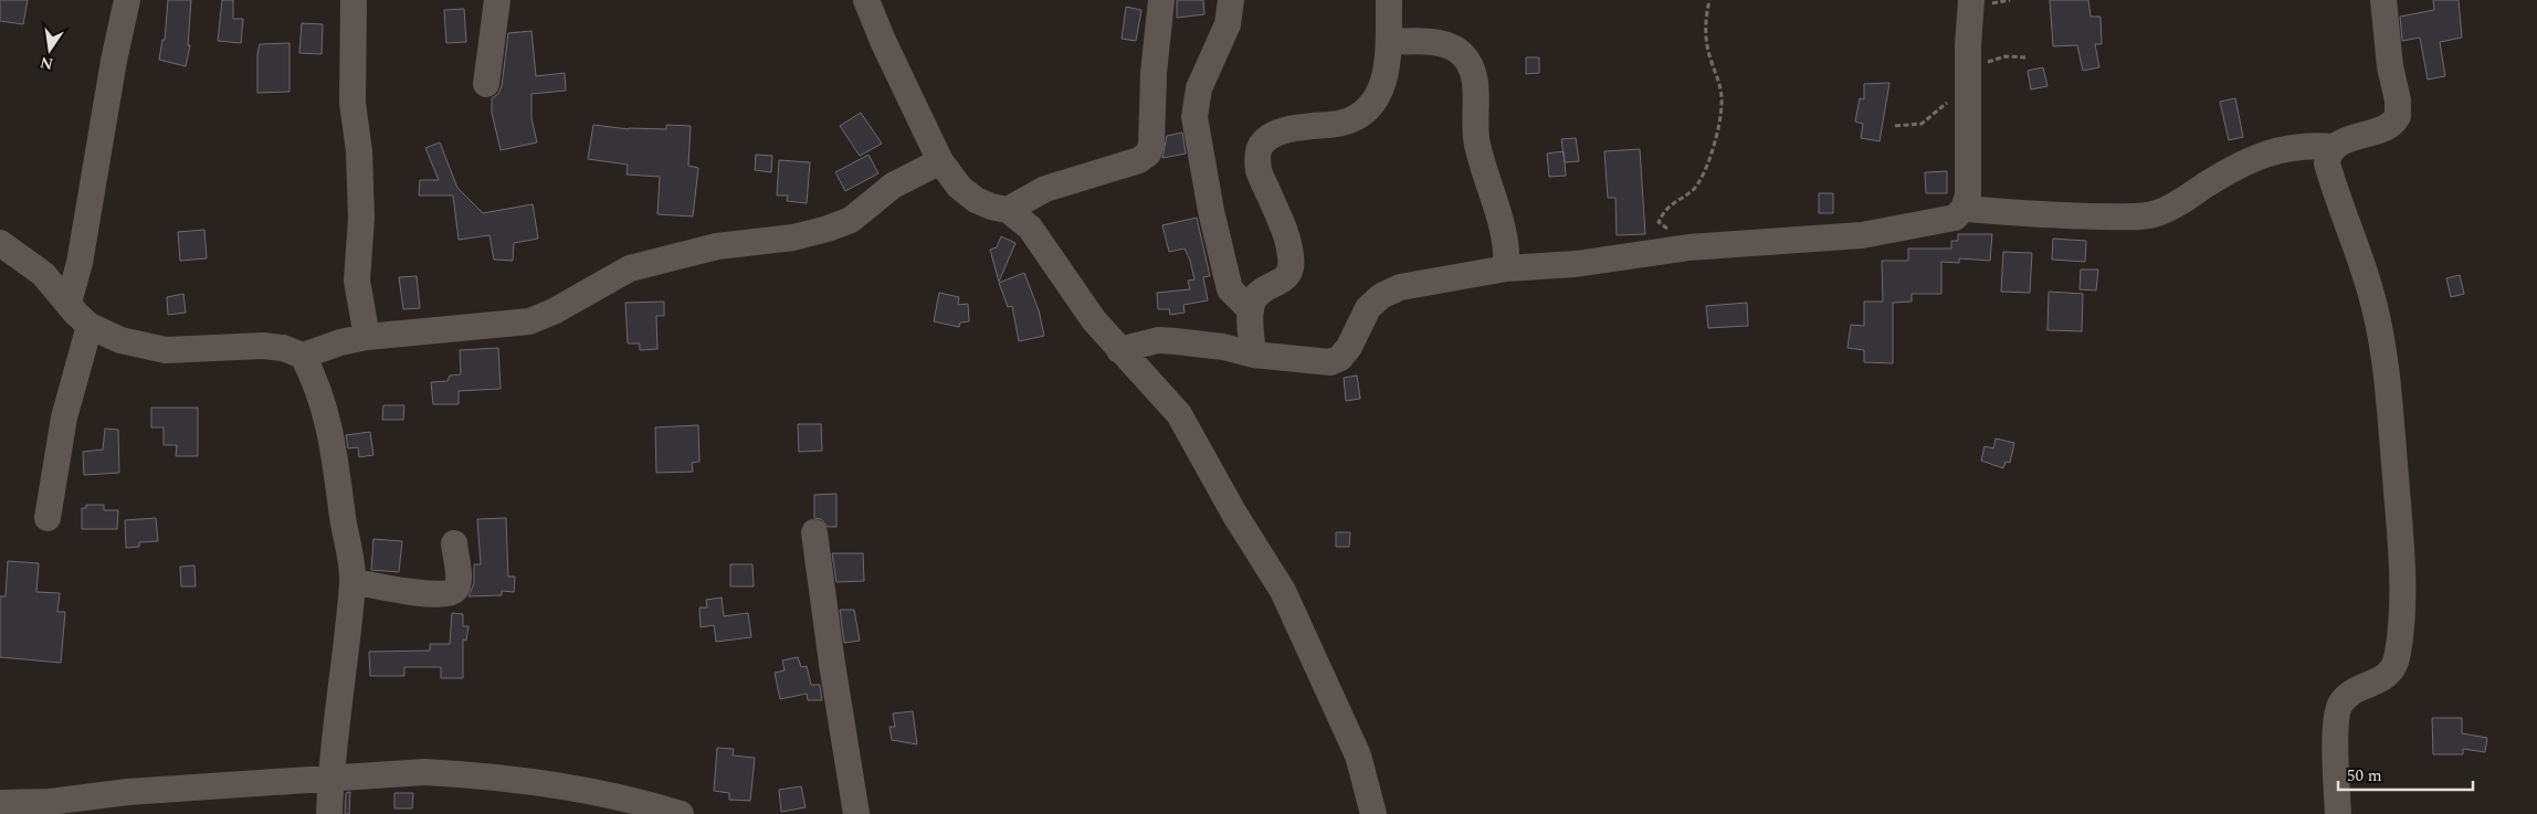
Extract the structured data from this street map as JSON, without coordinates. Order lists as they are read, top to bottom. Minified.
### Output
{"scale_bar":"50 m","north":"bottom"}
